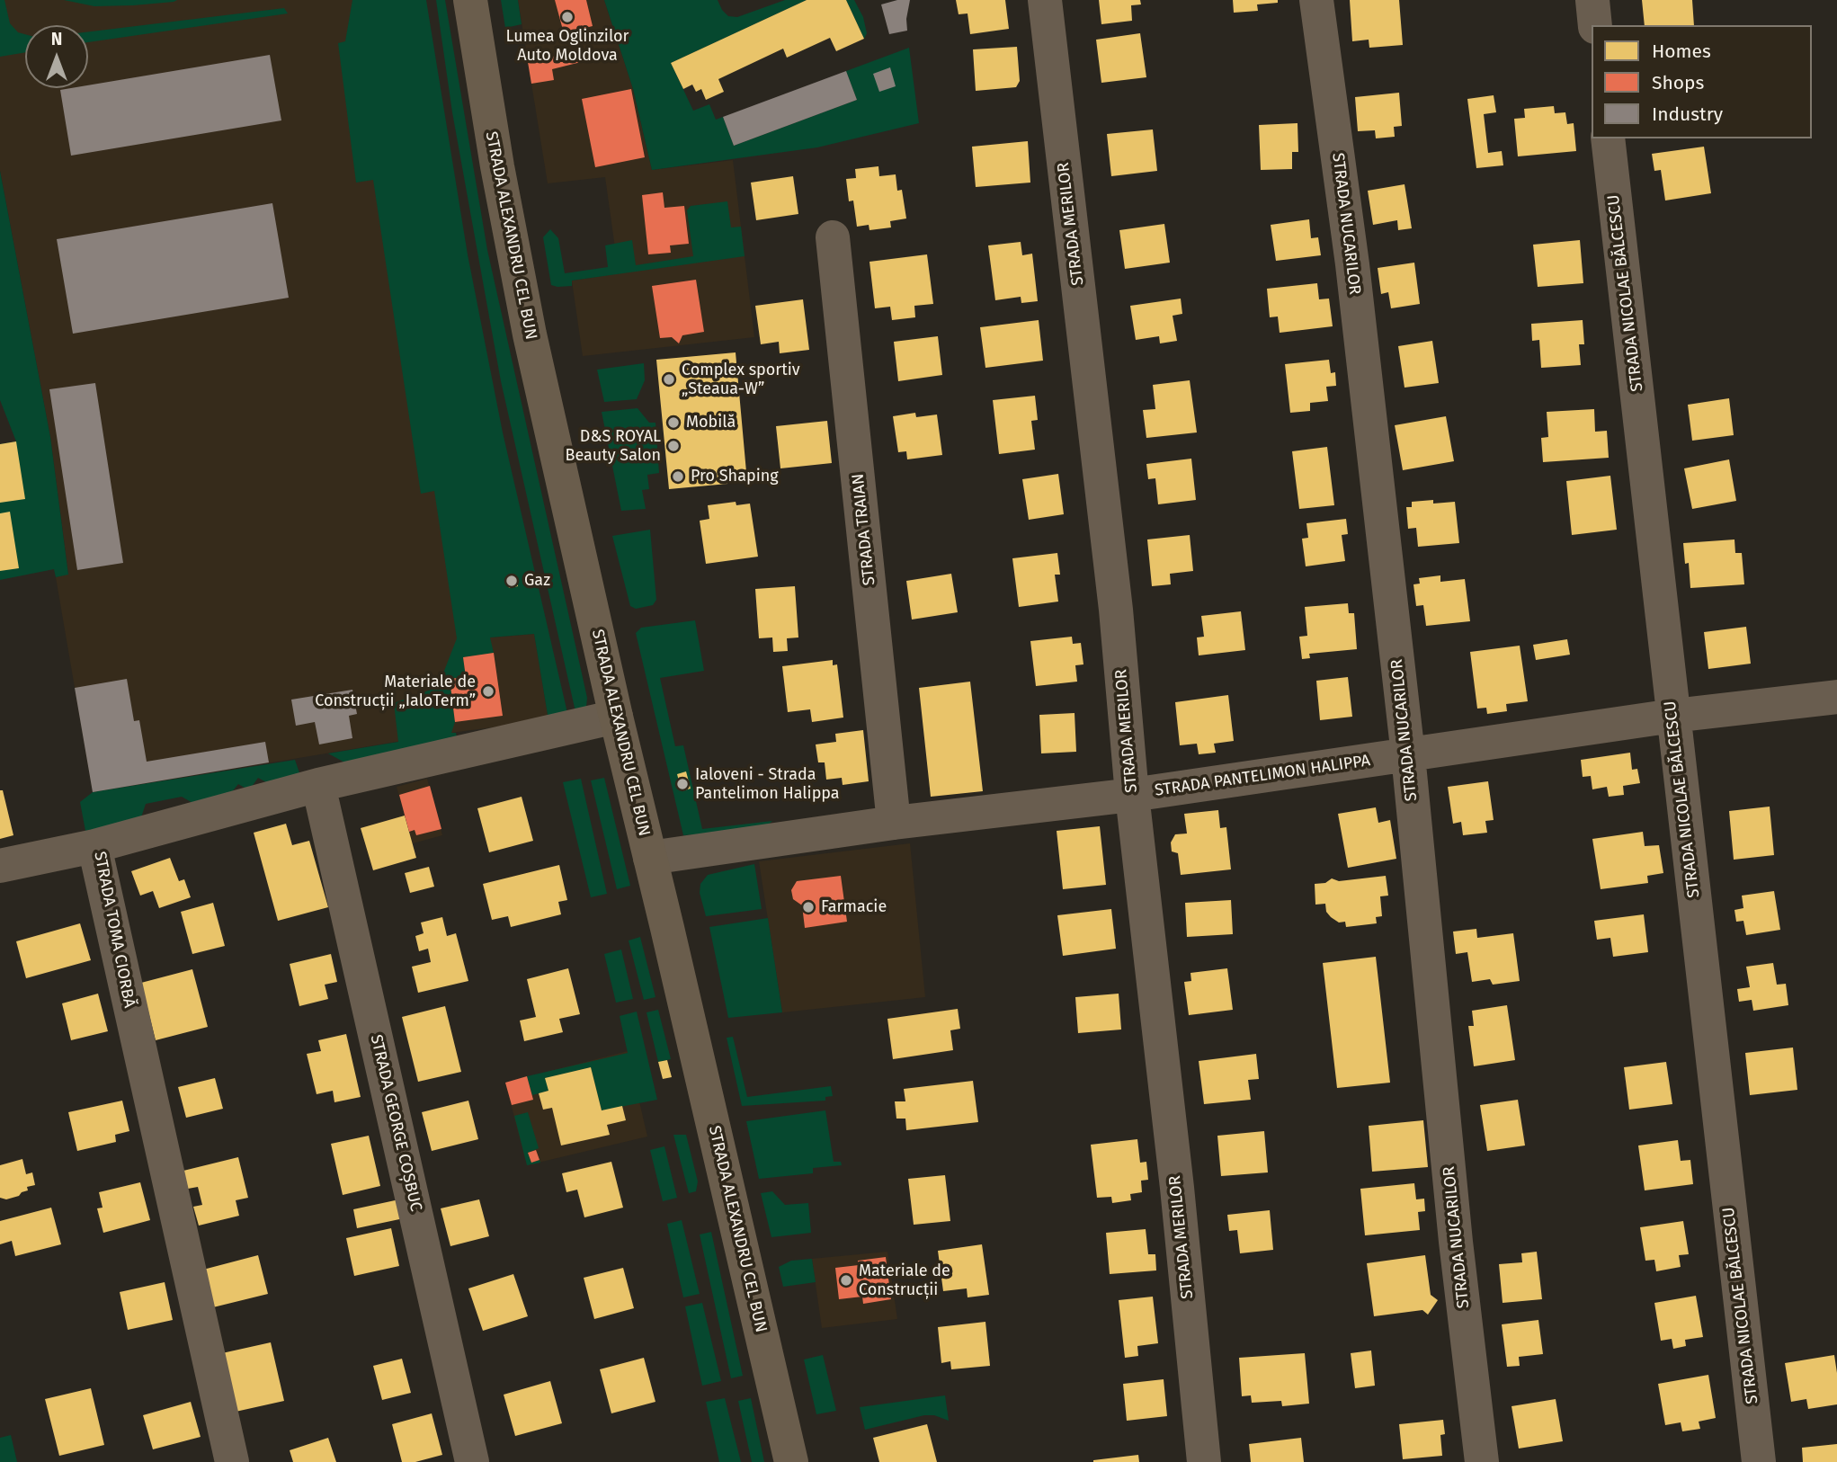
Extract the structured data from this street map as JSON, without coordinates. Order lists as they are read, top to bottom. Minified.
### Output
{"streets":{"main road":["STRADA ALEXANDRU CEL BUN"],"street":["STRADA MERILOR","STRADA NUCARILOR","STRADA NICOLAE BĂLCESCU","STRADA TRAIAN","STRADA PANTELIMON HALIPPA","STRADA TOMA CIORBĂ","STRADA GEORGE COȘBUC"]},"crossings":[["STRADA MERILOR","STRADA PANTELIMON HALIPPA"],["STRADA NUCARILOR","STRADA PANTELIMON HALIPPA"],["STRADA ALEXANDRU CEL BUN","STRADA PANTELIMON HALIPPA"],["STRADA ALEXANDRU CEL BUN","STRADA TOMA CIORBĂ"],["STRADA NICOLAE BĂLCESCU","STRADA PANTELIMON HALIPPA"],["STRADA TRAIAN","STRADA PANTELIMON HALIPPA"],["STRADA TOMA CIORBĂ","STRADA GEORGE COȘBUC"]],"places":["Lumea Oglinzilor Auto Moldova","Complex sportiv „Steaua-W”","Mobilă","D&S ROYAL Beauty Salon","Pro Shaping","Gaz","Materiale de Construcții „IaloTerm”","Ialoveni - Strada Pantelimon Halippa","Farmacie","Materiale de Construcții"],"legend":["Homes","Shops","Industry"],"north":"top"}
